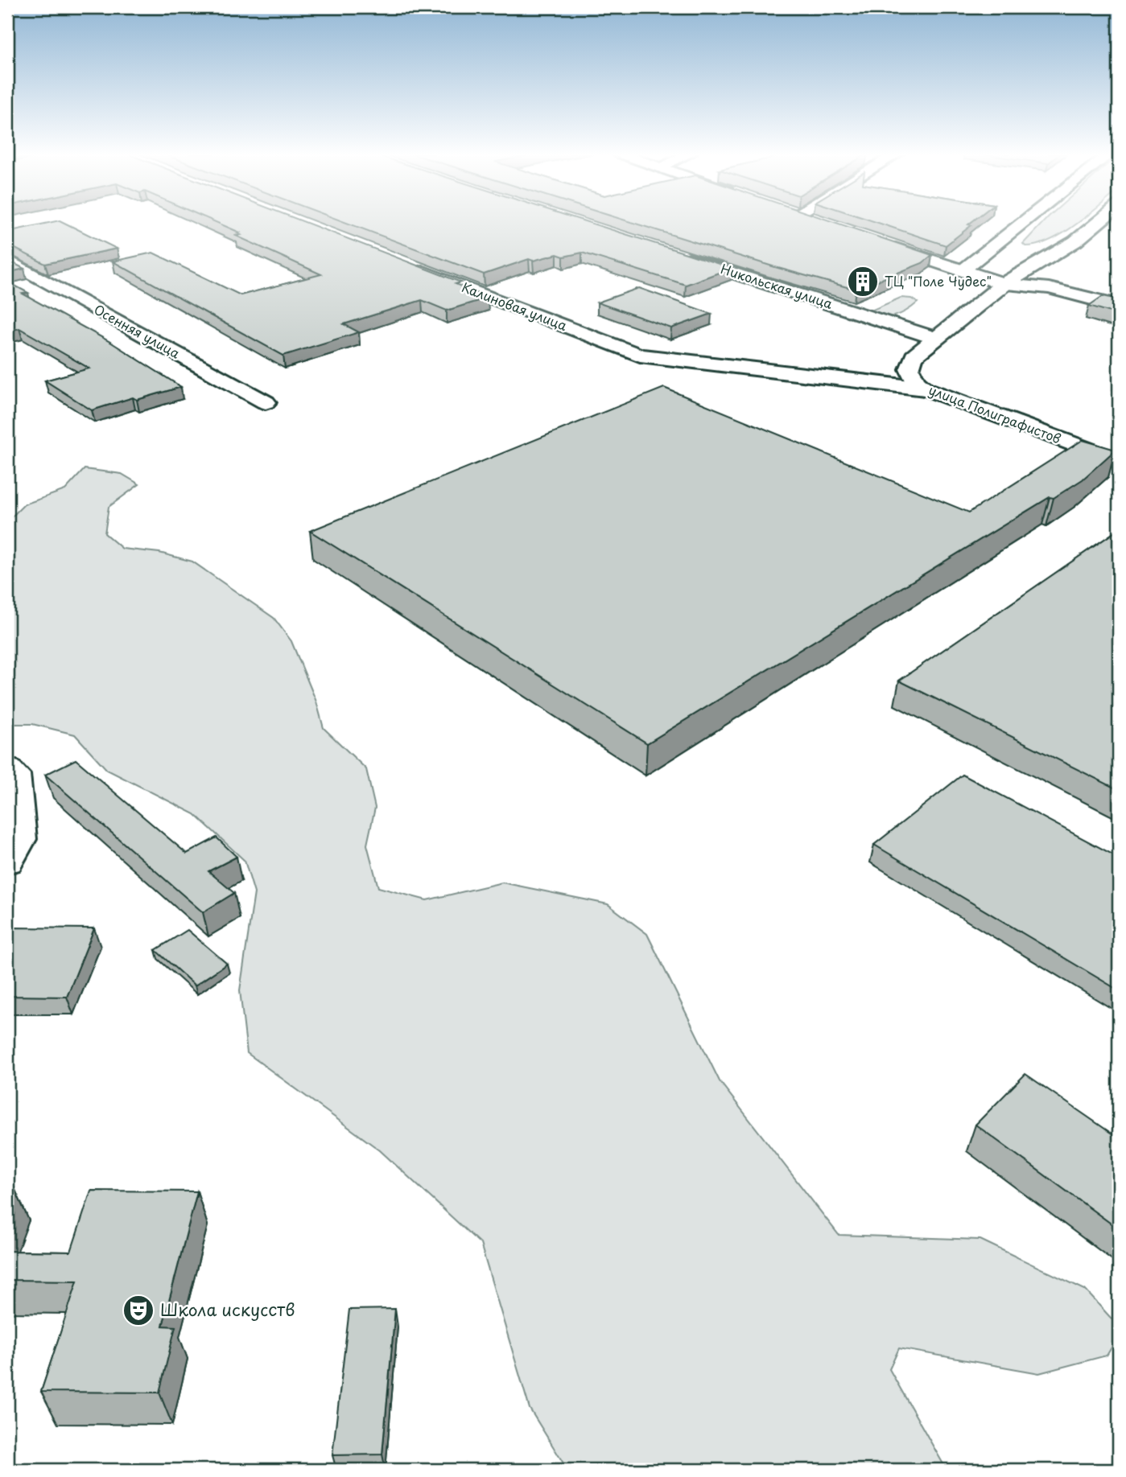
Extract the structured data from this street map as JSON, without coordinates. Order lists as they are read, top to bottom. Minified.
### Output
{"streets":{"street":["Никольская улица","Калиновая улица","Осенняя улица","улица Полиграфистов"]},"crossings":[["Никольская улица","улица Полиграфистов"],["Калиновая улица","улица Полиграфистов"]],"places":{"building":["ТЦ \"Поле Чудес\""],"theatre":["Школа искусств"]}}
